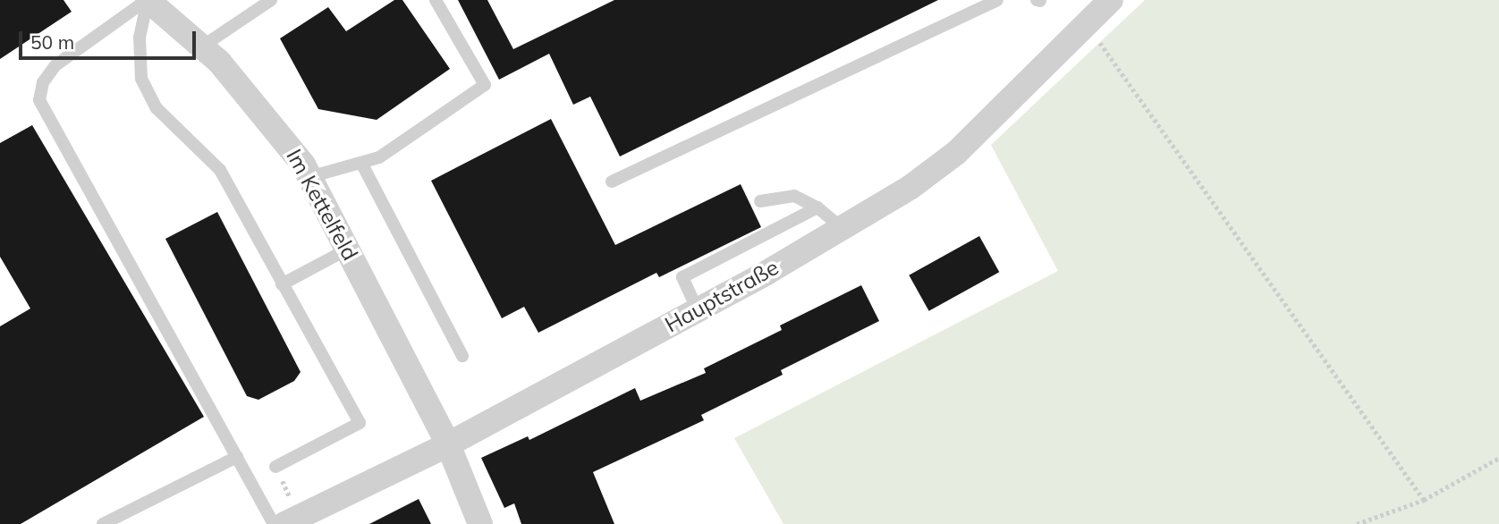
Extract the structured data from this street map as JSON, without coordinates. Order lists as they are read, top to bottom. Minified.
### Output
{"streets":{"street":["Im Kettelfeld","Hauptstraße"]},"crossings":[["Im Kettelfeld","Hauptstraße"]],"scale_bar":"50 m"}
